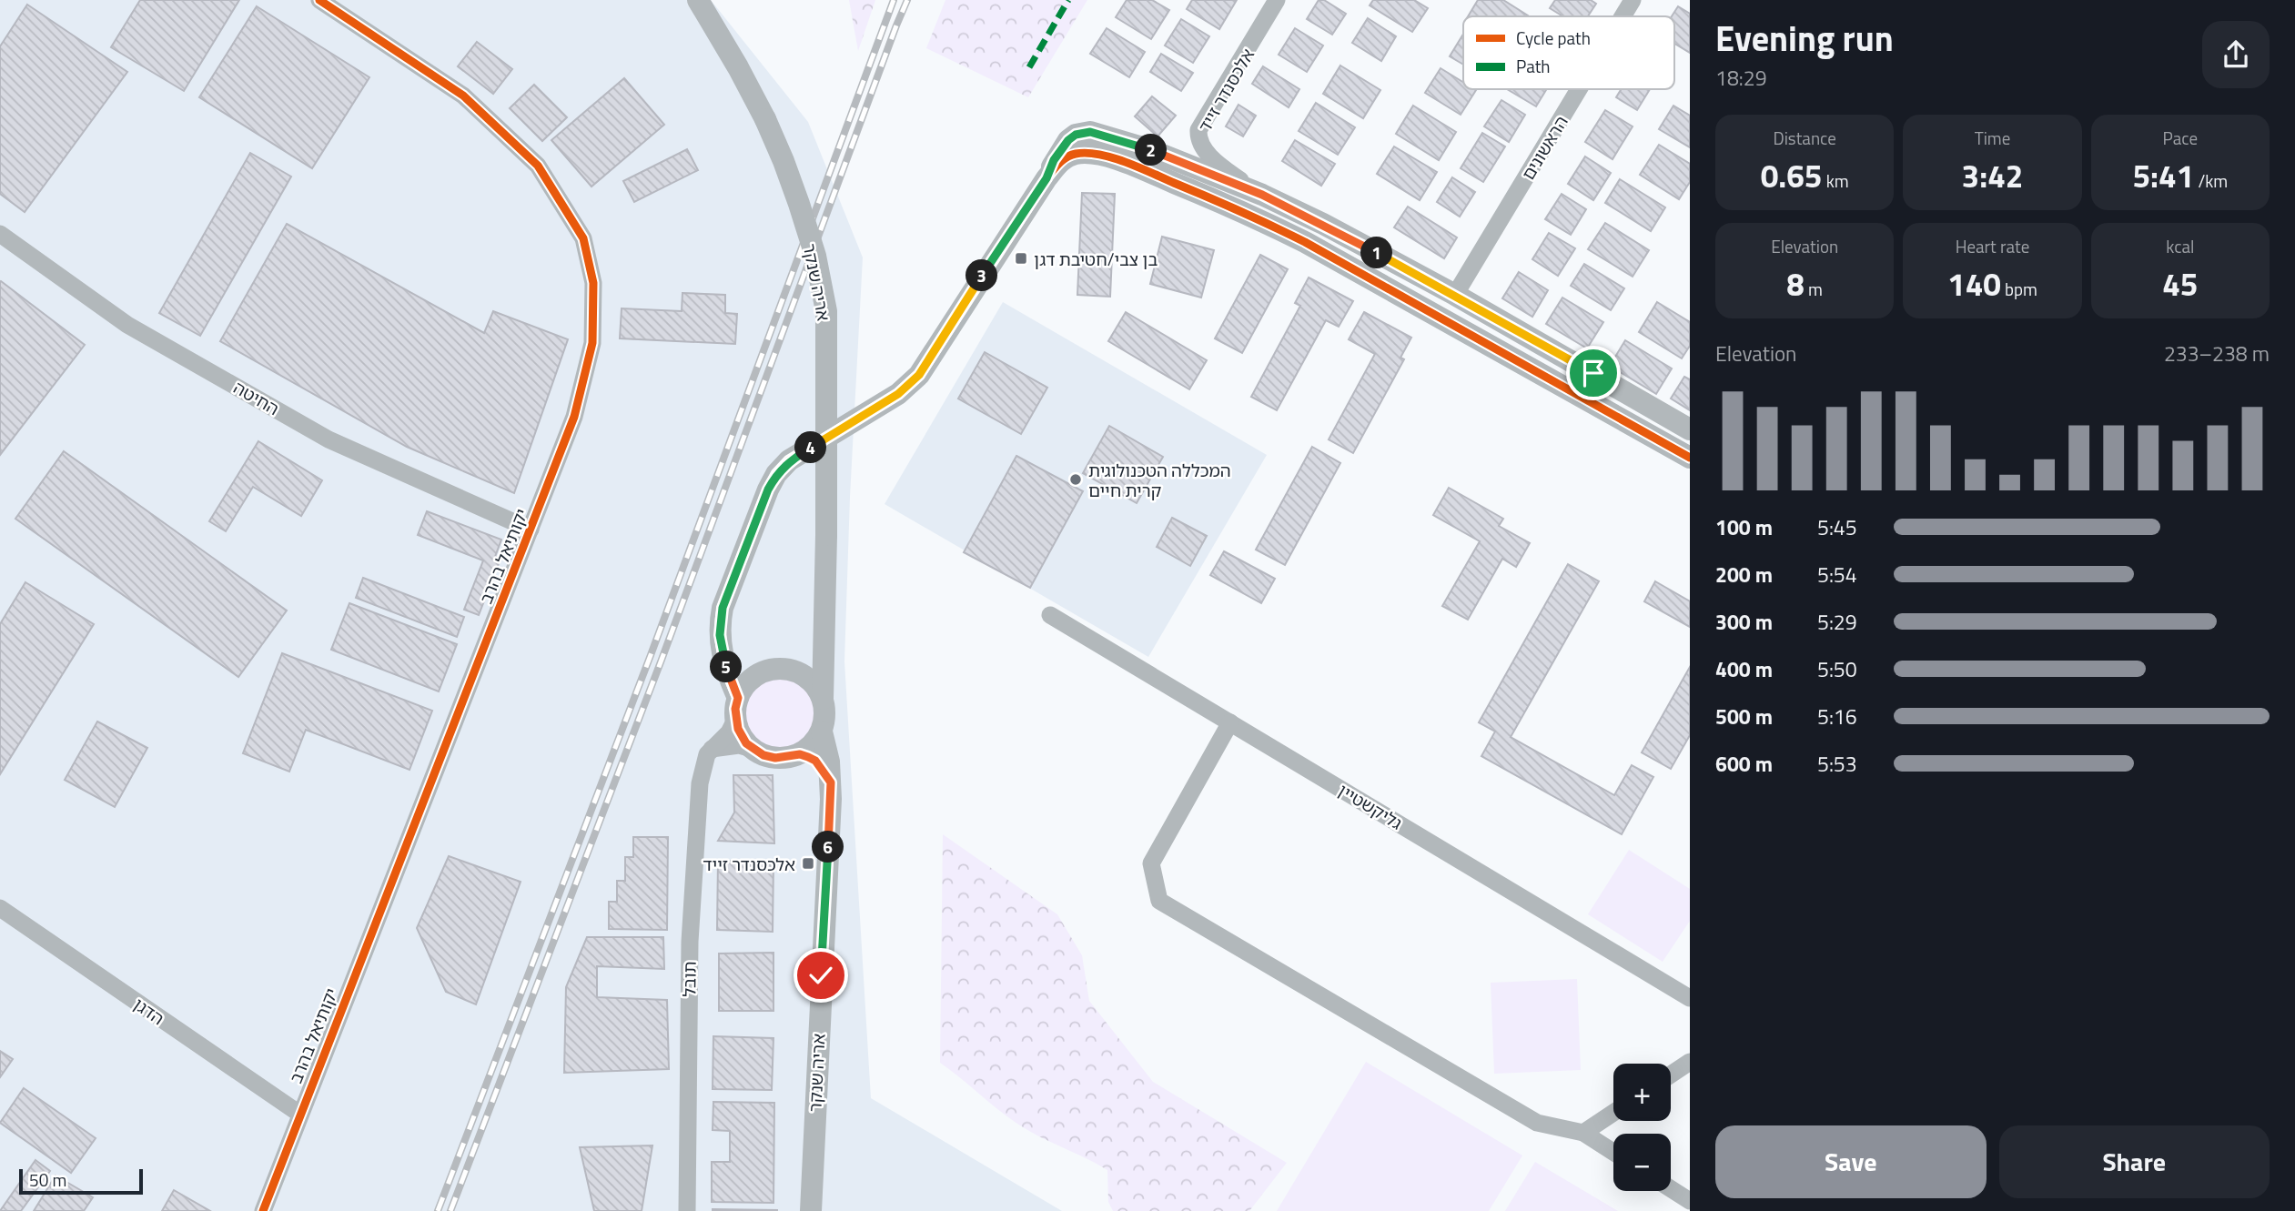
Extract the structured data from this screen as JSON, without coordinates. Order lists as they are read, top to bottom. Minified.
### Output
{"streets":{"street":["אלכסנדר זייד","הראשונים","אריה שנקר","החיטה","יקותיאל בהרב","גליקשטיין","תובל","הדגן"]},"crossings":[["אריה שנקר","תובל"],["החיטה","יקותיאל בהרב"],["יקותיאל בהרב","הדגן"]],"places":{"transit":["בן צבי/חטיבת דגן","אלכסנדר זייד"],"other":["המכללה הטכנולוגית קרית חיים"]},"legend":["Cycle path","Path"],"scale_bar":"50 m","page":{"heading":["Evening run","18:29"],"stats":[["Distance","0.65 km"],["Time","3:42"],["Pace","5:41 /km"],["Elevation","8 m"],["Heart rate","140 bpm"],["kcal","45"]],"pins":["2","1","3","4","5","6"],"chart":["Elevation","233–238 m"],"list":[{"name":"100 m","note":"5:45"},{"name":"200 m","note":"5:54"},{"name":"300 m","note":"5:29"},{"name":"400 m","note":"5:50"},{"name":"500 m","note":"5:16"},{"name":"600 m","note":"5:53"}],"map_buttons":["+","−"],"buttons":["Save","Share"],"scale":"50 m"}}
